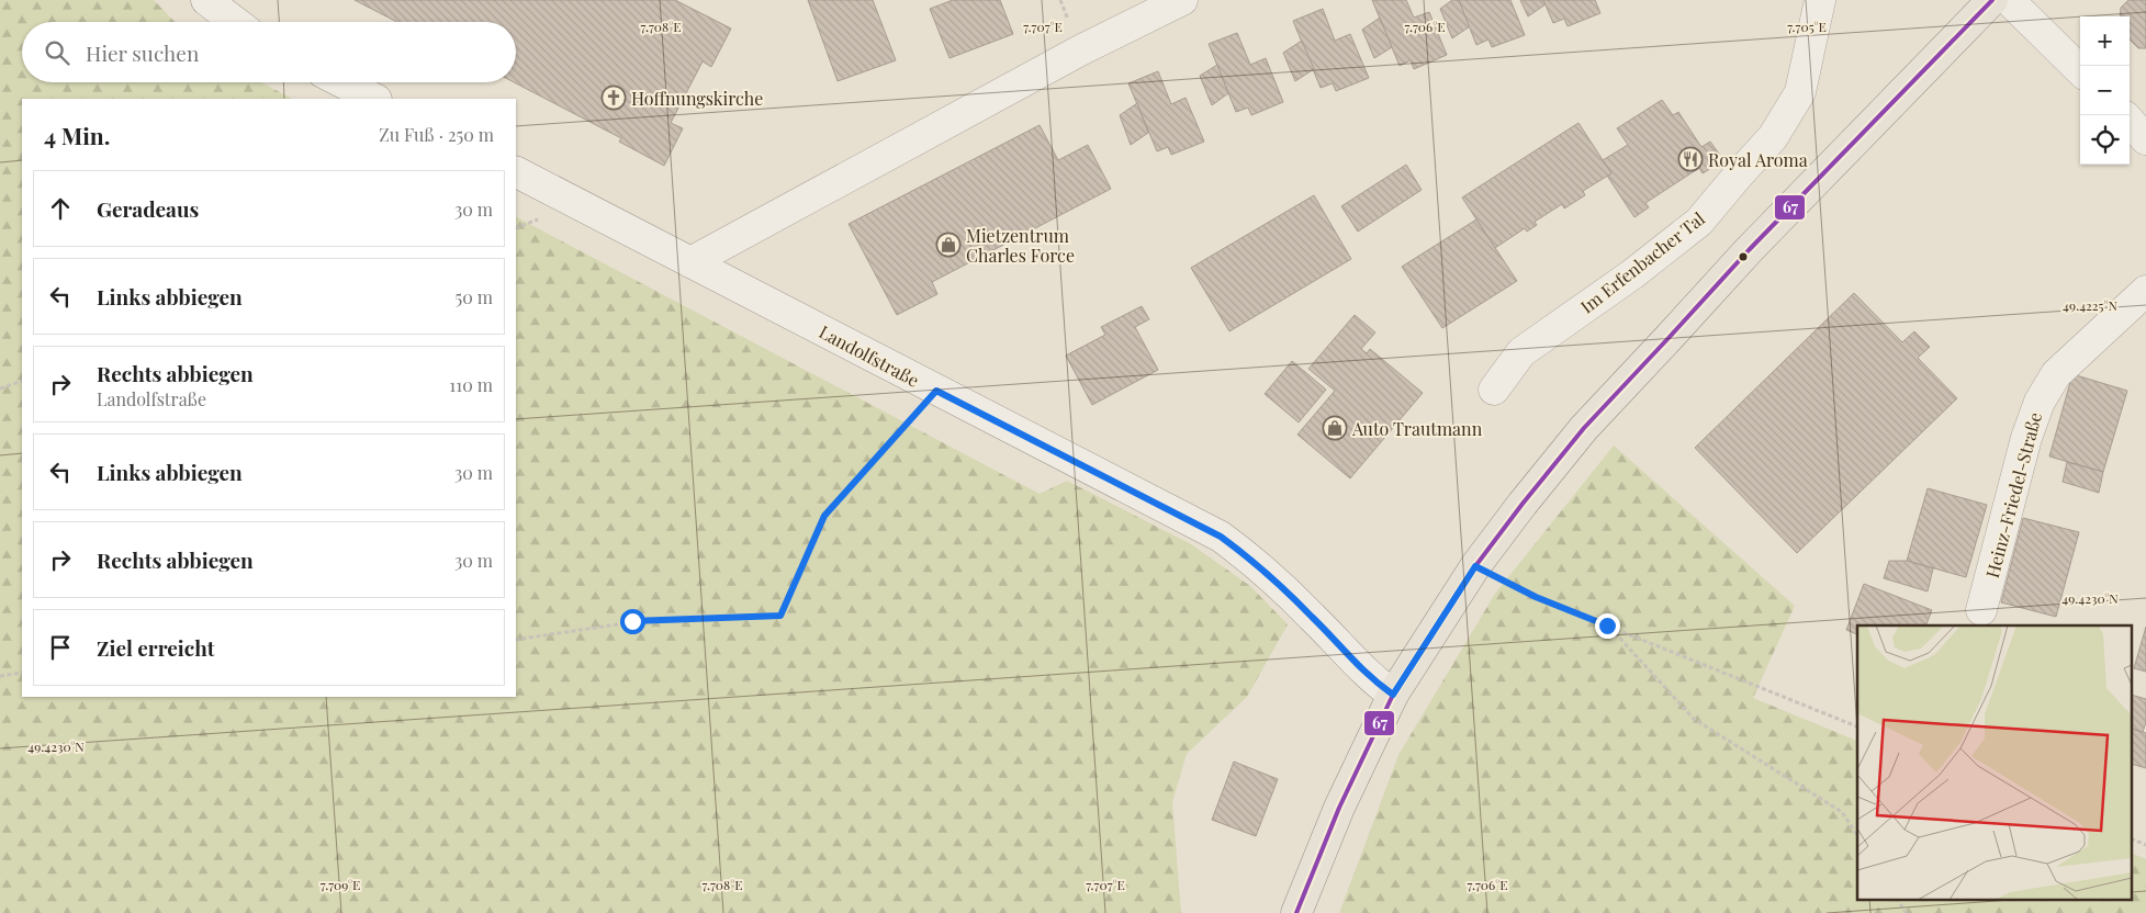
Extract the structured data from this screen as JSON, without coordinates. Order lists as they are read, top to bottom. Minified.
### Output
{"streets":{"street":["Im Erfenbacher Tal","Landolfstraße","Heinz-Friedel-Straße"]},"places":{"church":["Hoffnungskirche"],"restaurant":["Royal Aroma"],"shop":["Mietzentrum Charles Force","Auto Trautmann"]},"lines":["transit line 67"],"page":{"map_buttons":["+","−"],"search":"Hier suchen","heading":["4 Min.","Zu Fuß · 250 m"],"list":[["Geradeaus","30 m"],["Links abbiegen","50 m"],["Rechts abbiegen","Landolfstraße","110 m"],["Links abbiegen","30 m"],["Rechts abbiegen","30 m"],"Ziel erreicht"]},"coordinates":["7.708°E","7.707°E","7.706°E","7.705°E","49.4225°N","49.4230°N","7.709°E"]}
